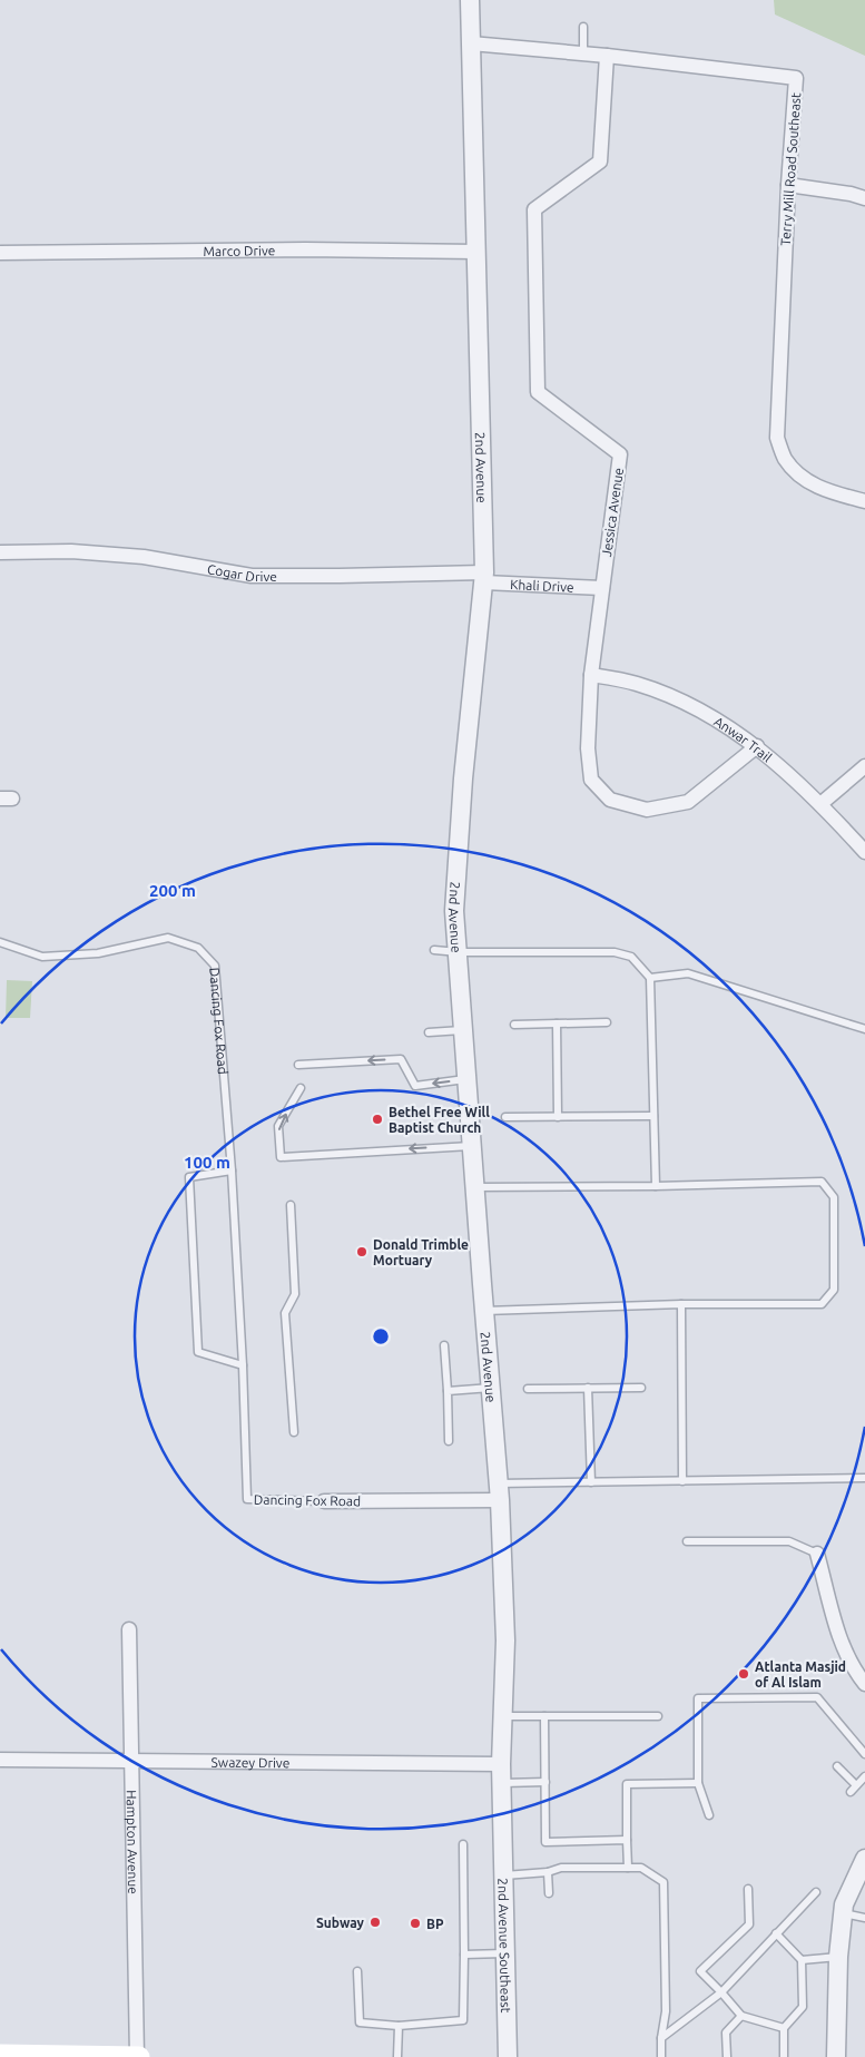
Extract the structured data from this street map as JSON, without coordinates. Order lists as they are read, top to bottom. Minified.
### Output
{"streets":{"street":["Terry Mill Road Southeast","Marco Drive","2nd Avenue","Jessica Avenue","Cogar Drive","Khali Drive","Anwar Trail","Dancing Fox Road","Swazey Drive","Hampton Avenue","2nd Avenue Southeast"]},"crossings":[["Terry Mill Road Southeast","2nd Avenue"],["Terry Mill Road Southeast","Jessica Avenue"],["Marco Drive","2nd Avenue"],["2nd Avenue","Cogar Drive"],["2nd Avenue","Khali Drive"],["2nd Avenue","Dancing Fox Road"],["2nd Avenue","Swazey Drive"],["2nd Avenue","2nd Avenue Southeast"],["Jessica Avenue","Khali Drive"],["Jessica Avenue","Anwar Trail"],["Cogar Drive","Khali Drive"],["Swazey Drive","Hampton Avenue"]],"places":["Bethel Free Will Baptist Church","Donald Trimble Mortuary","Atlanta Masjid of Al Islam","Subway","BP"],"rings":["200 m","100 m"]}
